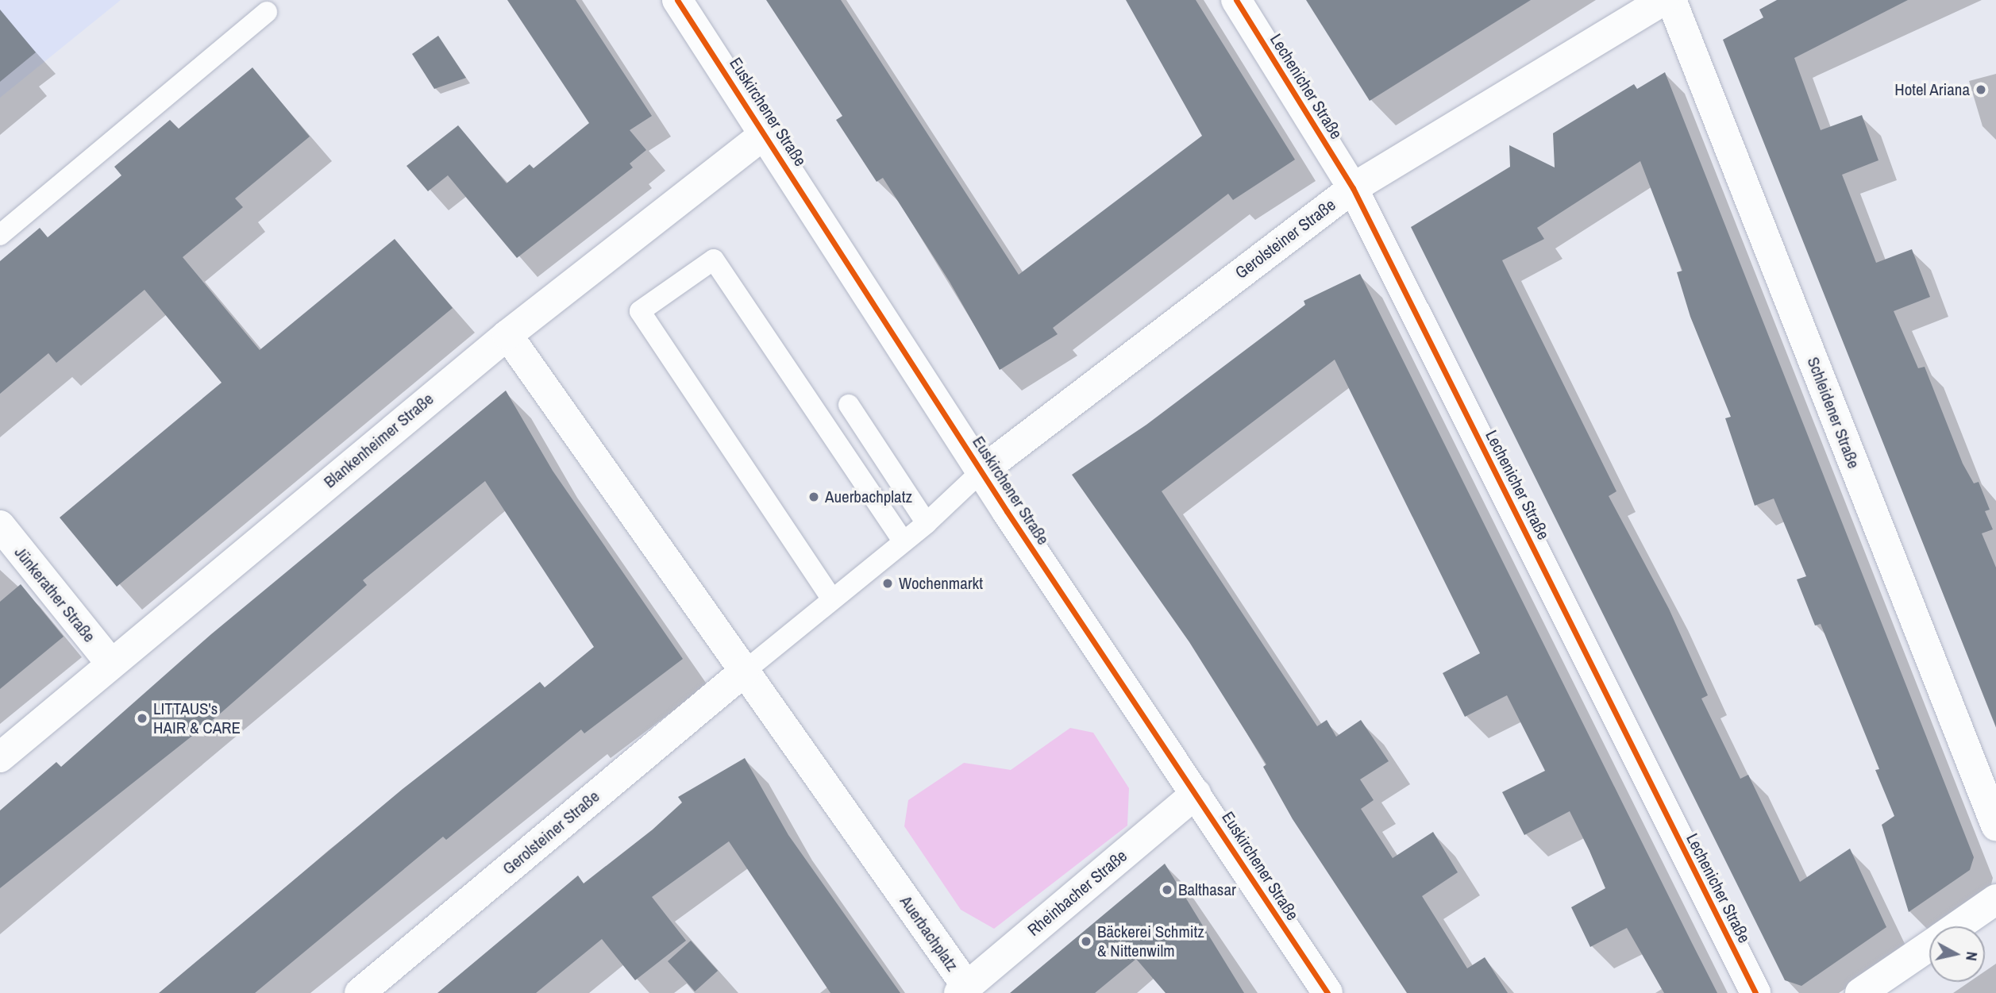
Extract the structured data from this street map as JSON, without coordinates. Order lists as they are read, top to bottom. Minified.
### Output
{"streets":{"street":["Lechenicher Straße","Euskirchener Straße","Gerolsteiner Straße","Schleidener Straße","Blankenheimer Straße","Jünkerather Straße","Rheinbacher Straße","Auerbachplatz"]},"crossings":[["Lechenicher Straße","Gerolsteiner Straße"],["Euskirchener Straße","Gerolsteiner Straße"],["Euskirchener Straße","Blankenheimer Straße"],["Euskirchener Straße","Rheinbacher Straße"],["Gerolsteiner Straße","Auerbachplatz"],["Blankenheimer Straße","Jünkerather Straße"],["Blankenheimer Straße","Auerbachplatz"],["Rheinbacher Straße","Auerbachplatz"]],"places":["Hotel Ariana","Auerbachplatz","Wochenmarkt","LITTAUS's HAIR & CARE","Balthasar","Bäckerei Schmitz & Nittenwilm"],"north":"right"}
